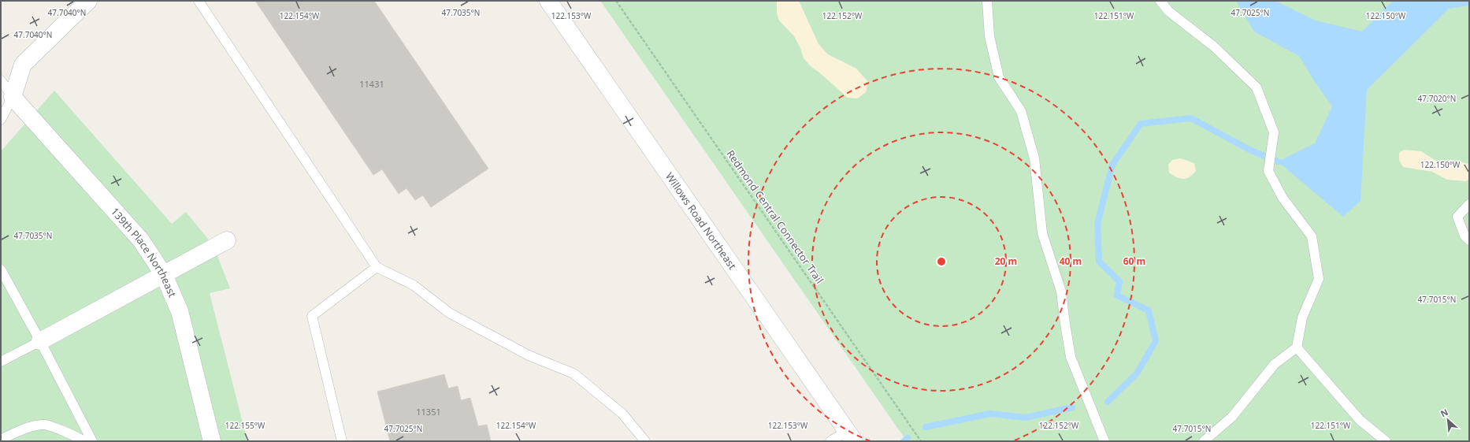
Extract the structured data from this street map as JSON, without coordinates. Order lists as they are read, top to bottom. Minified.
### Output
{"streets":{"street":["Willows Road Northeast","139th Place Northeast"],"path":["Redmond Central Connector Trail"]},"house_numbers":["11431","11351"],"north":"top left","coordinates":["47.7035°N","47.7025°N","47.7040°N","122.150°W","122.154°W","122.153°W","122.152°W","122.151°W","47.7020°N","47.7015°N","122.155°W"],"rings":["20 m","40 m","60 m"]}
